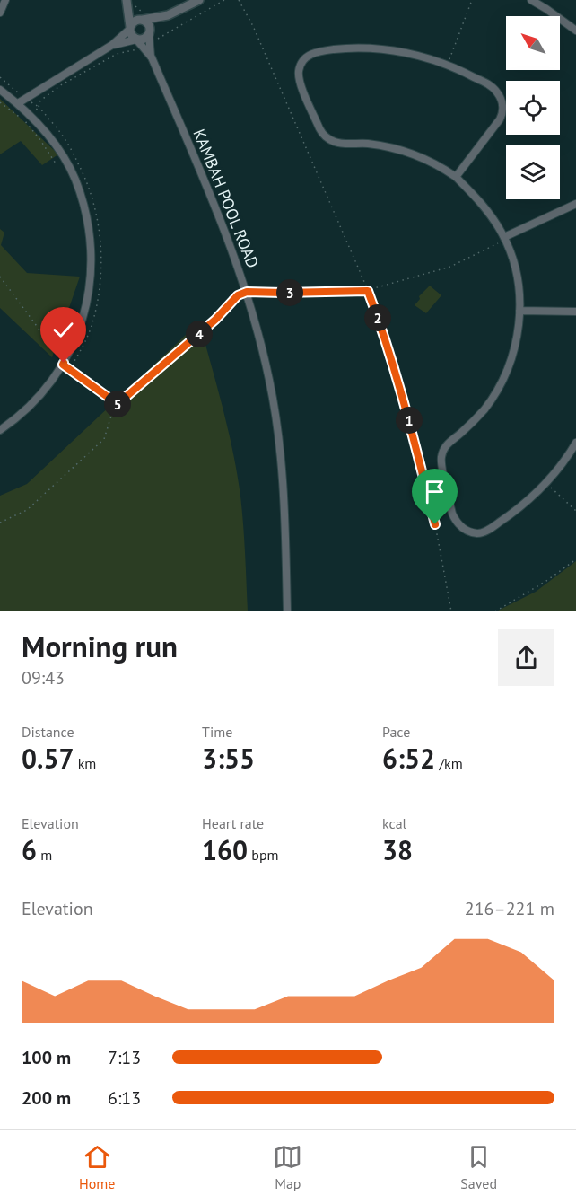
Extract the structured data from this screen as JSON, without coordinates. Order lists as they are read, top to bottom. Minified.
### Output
{"streets":{"street":["KAMBAH POOL ROAD"]},"north":"top left","page":{"pins":["3","2","4","5","1"],"heading":["Morning run","09:43"],"stats":[["Distance","0.57 km"],["Time","3:55"],["Pace","6:52 /km"],["Elevation","6 m"],["Heart rate","160 bpm"],["kcal","38"]],"chart":["Elevation","216–221 m"],"list":[{"name":"100 m","note":"7:13"},{"name":"200 m","note":"6:13"}],"tabs":["Home","Map","Saved"]}}
